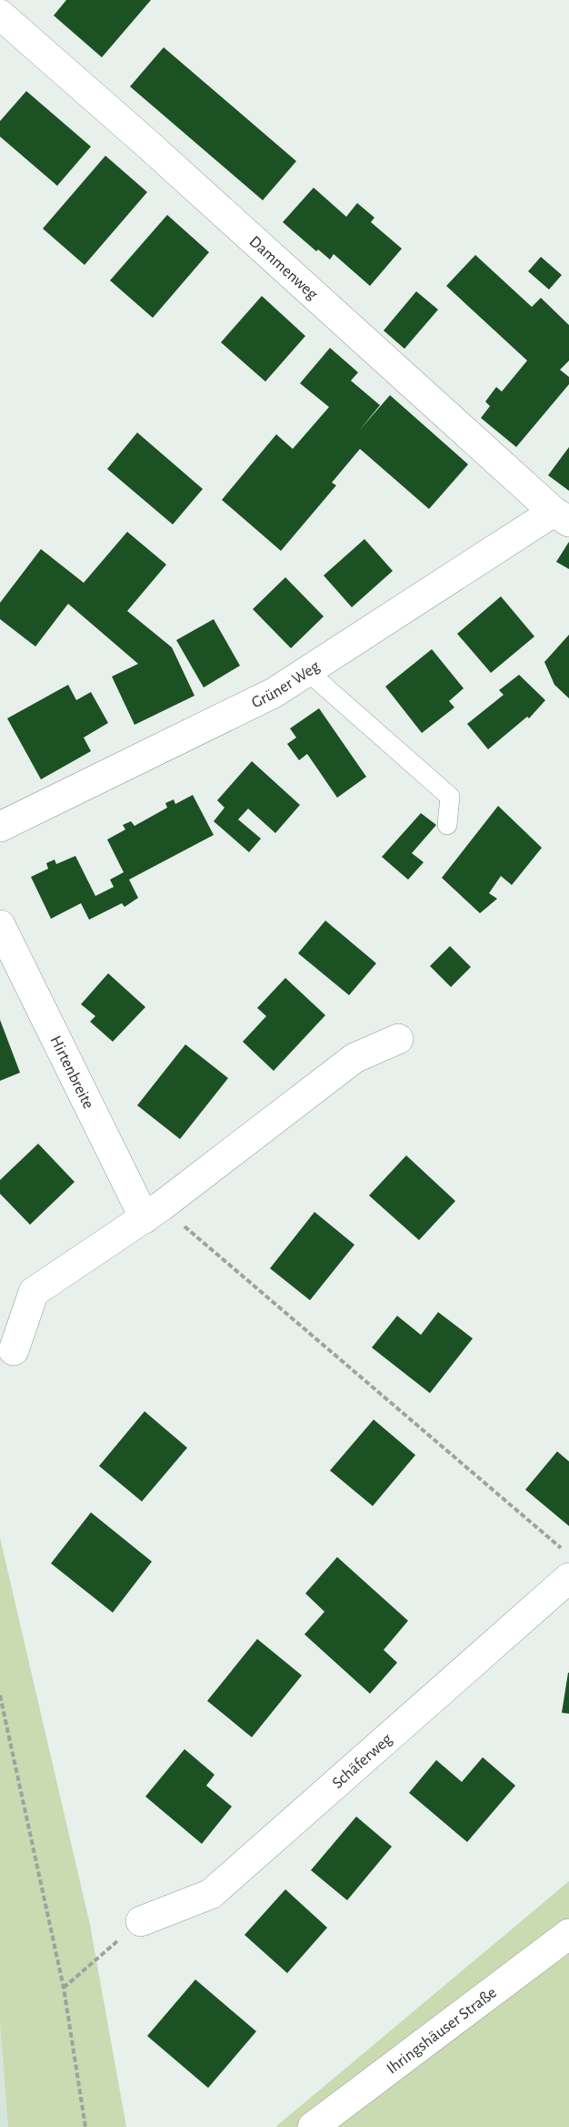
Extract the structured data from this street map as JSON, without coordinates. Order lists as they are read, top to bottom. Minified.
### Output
{"streets":{"street":["Dammenweg","Grüner Weg","Hirtenbreite","Schäferweg","Ihringshäuser Straße"]},"crossings":[["Dammenweg","Grüner Weg"]]}
